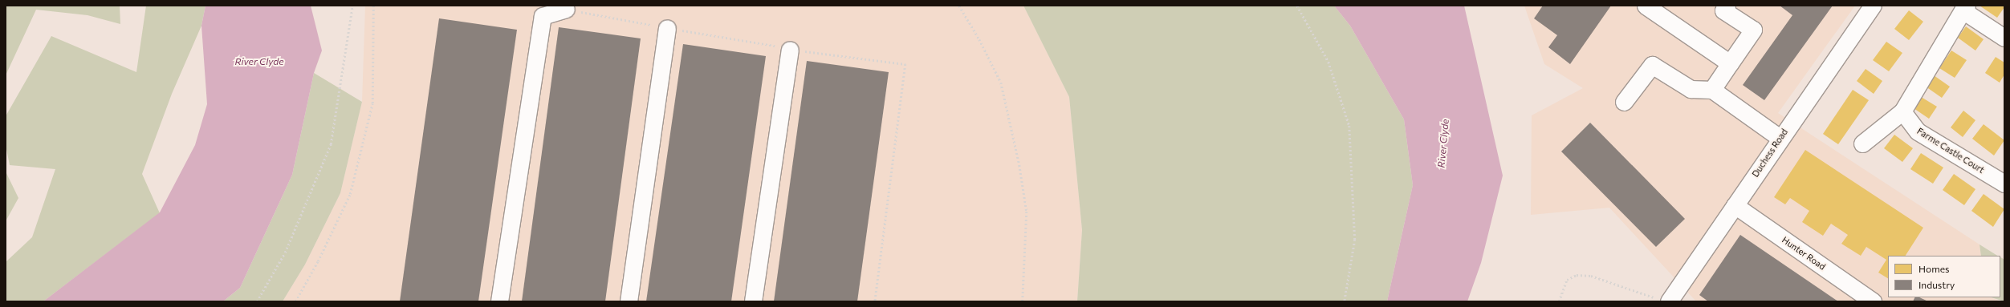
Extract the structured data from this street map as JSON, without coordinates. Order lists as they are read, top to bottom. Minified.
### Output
{"streets":{"street":["Farme Castle Court","Duchess Road","Hunter Road"]},"crossings":[["Duchess Road","Hunter Road"]],"water":["River Clyde"],"legend":["Homes","Industry"]}
